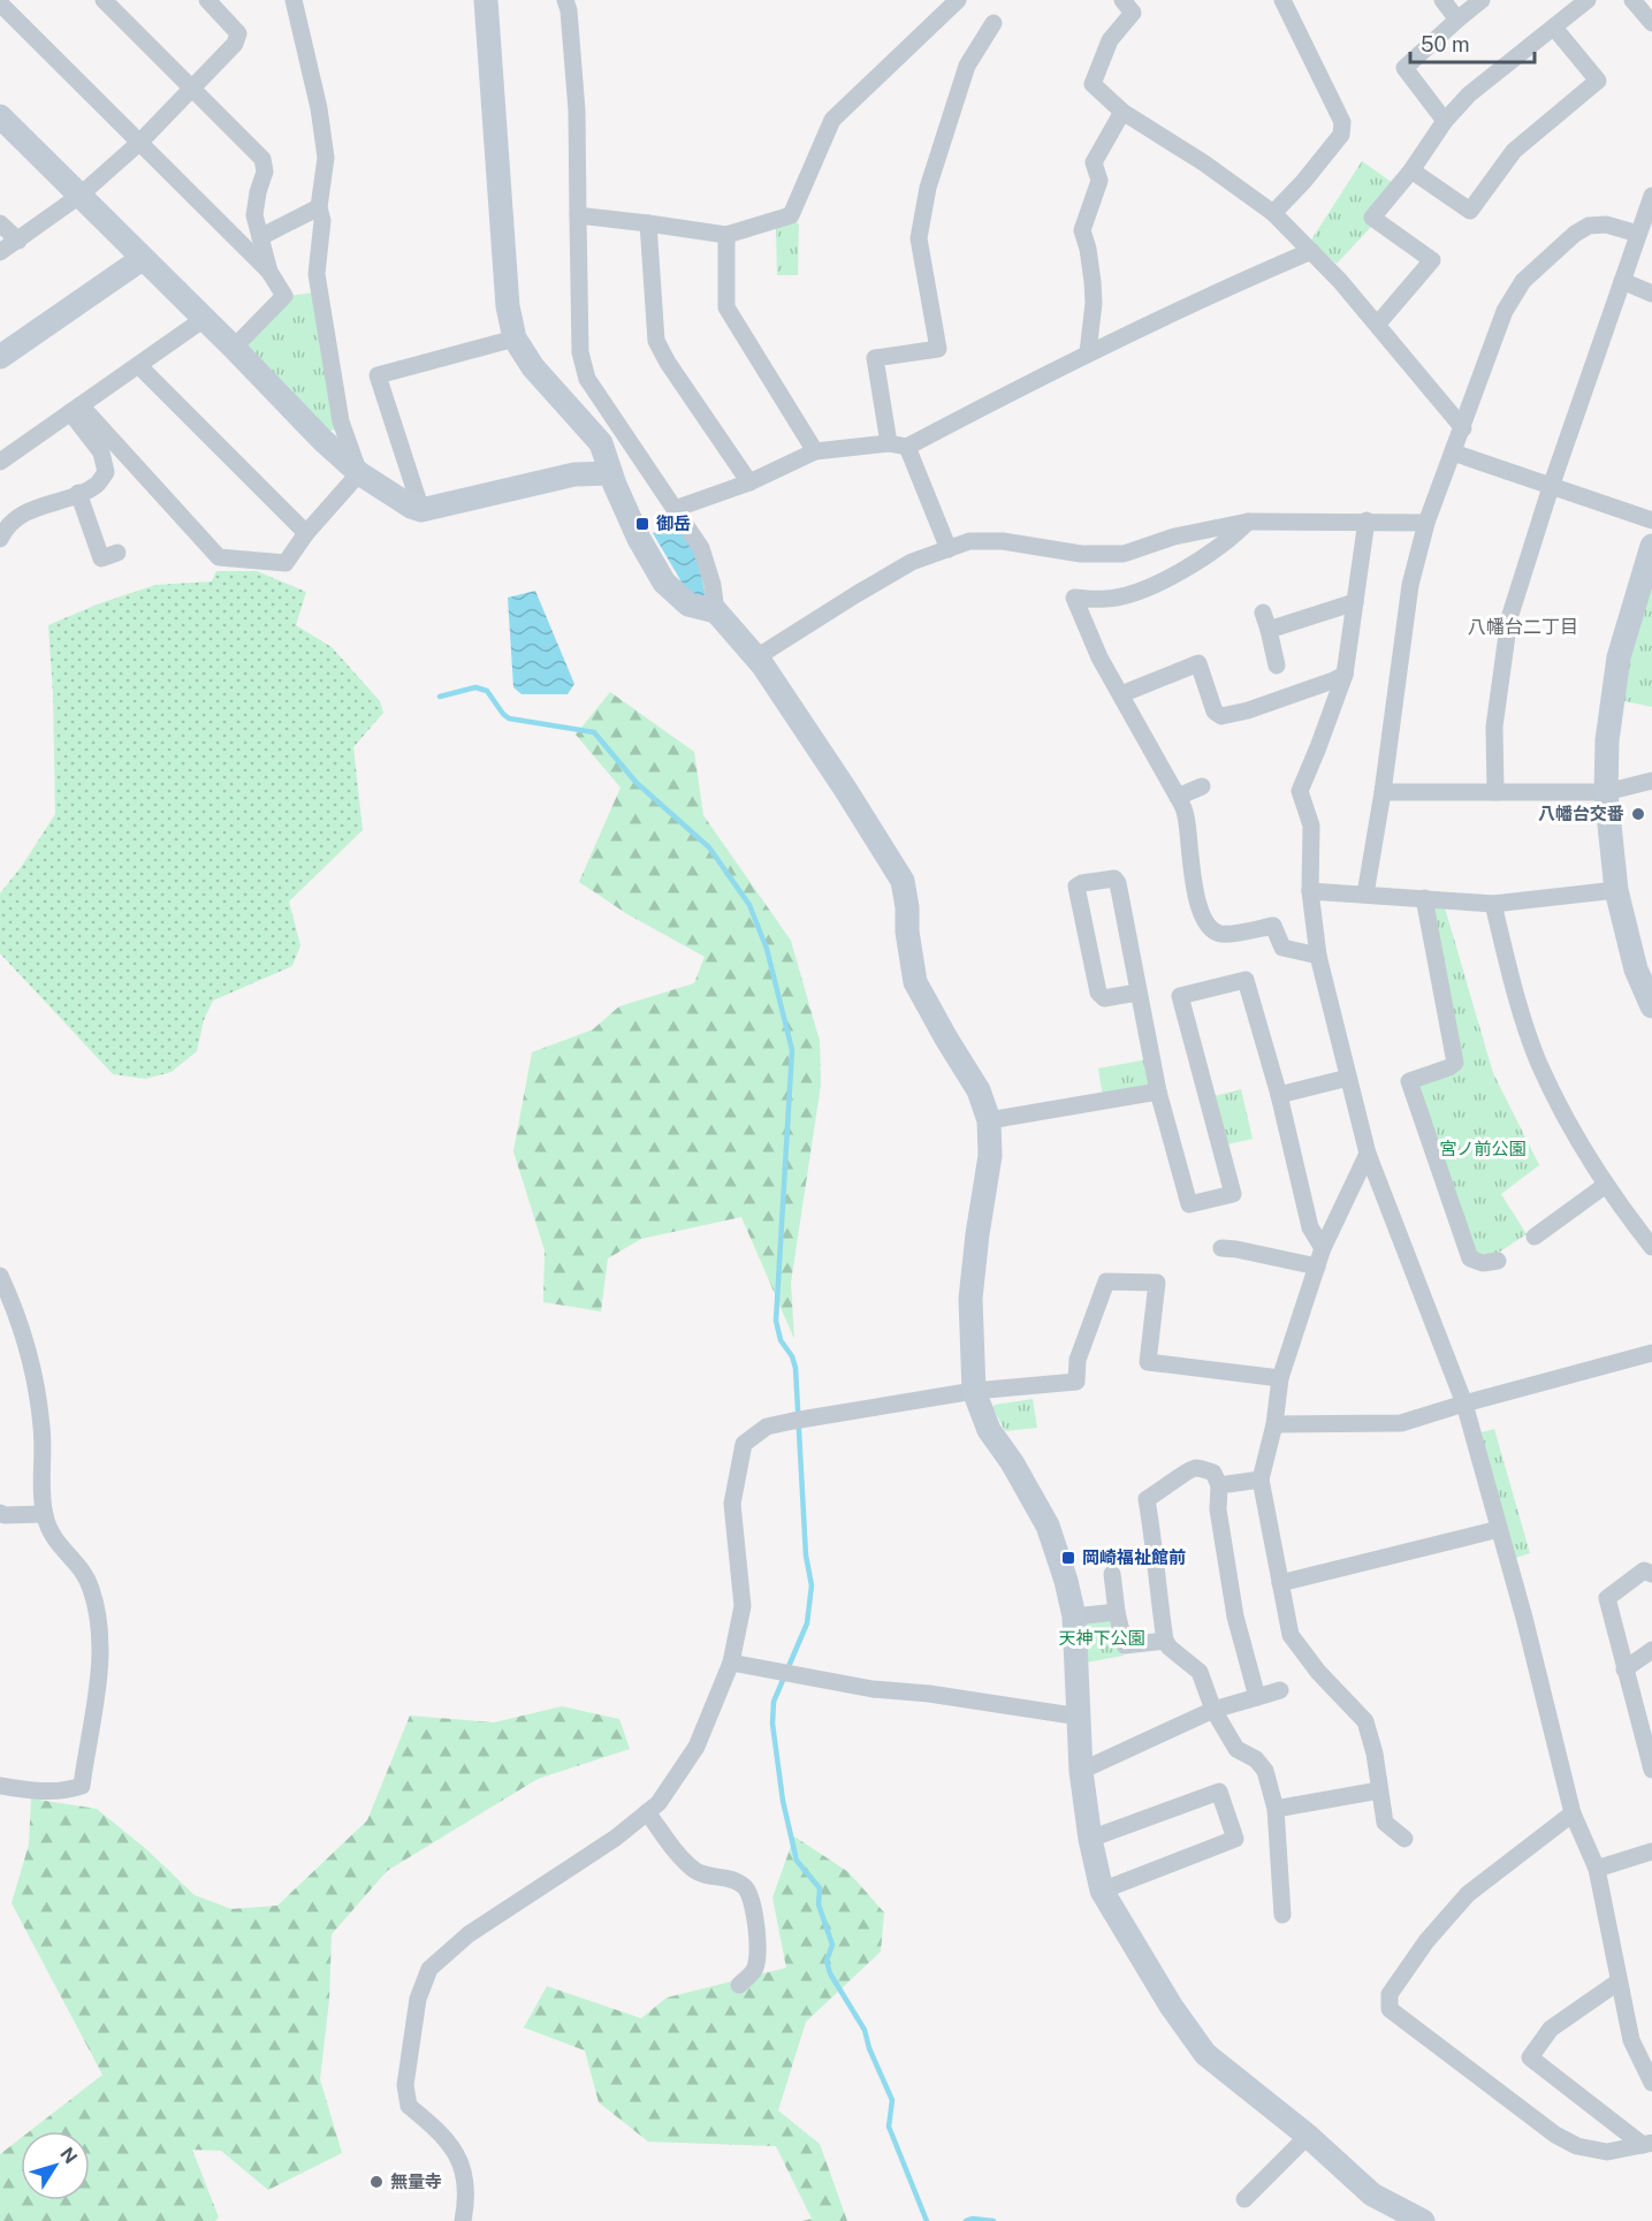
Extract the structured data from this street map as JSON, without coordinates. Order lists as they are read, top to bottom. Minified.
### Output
{"districts":["八幡台二丁目"],"parks":["宮ノ前公園","天神下公園"],"places":{"transit":["御岳","岡崎福祉館前"],"other":["八幡台交番","無量寺"]},"scale_bar":"50 m","north":"top right"}
